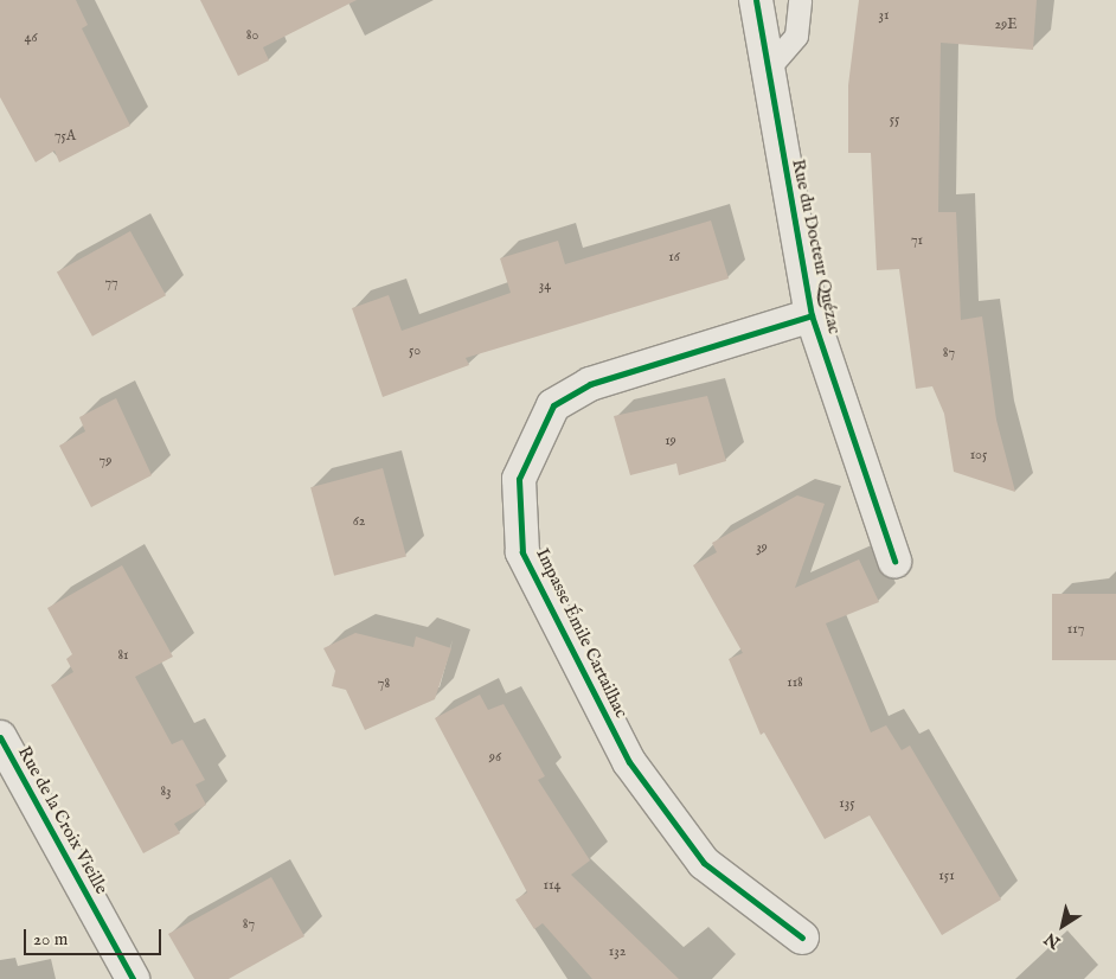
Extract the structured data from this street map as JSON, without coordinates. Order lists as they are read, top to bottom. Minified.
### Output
{"streets":{"street":["Rue du Docteur Quézac","Impasse Émile Cartailhac","Rue de la Croix Vieille"]},"crossings":[["Rue du Docteur Quézac","Impasse Émile Cartailhac"]],"house_numbers":["31","29E","80","46","55","75A","71","16","77","34","50","87","19","105","79","62","39","117","81","118","78","96","83","135","151","114","87","132"],"scale_bar":"20 m","north":"bottom left"}
